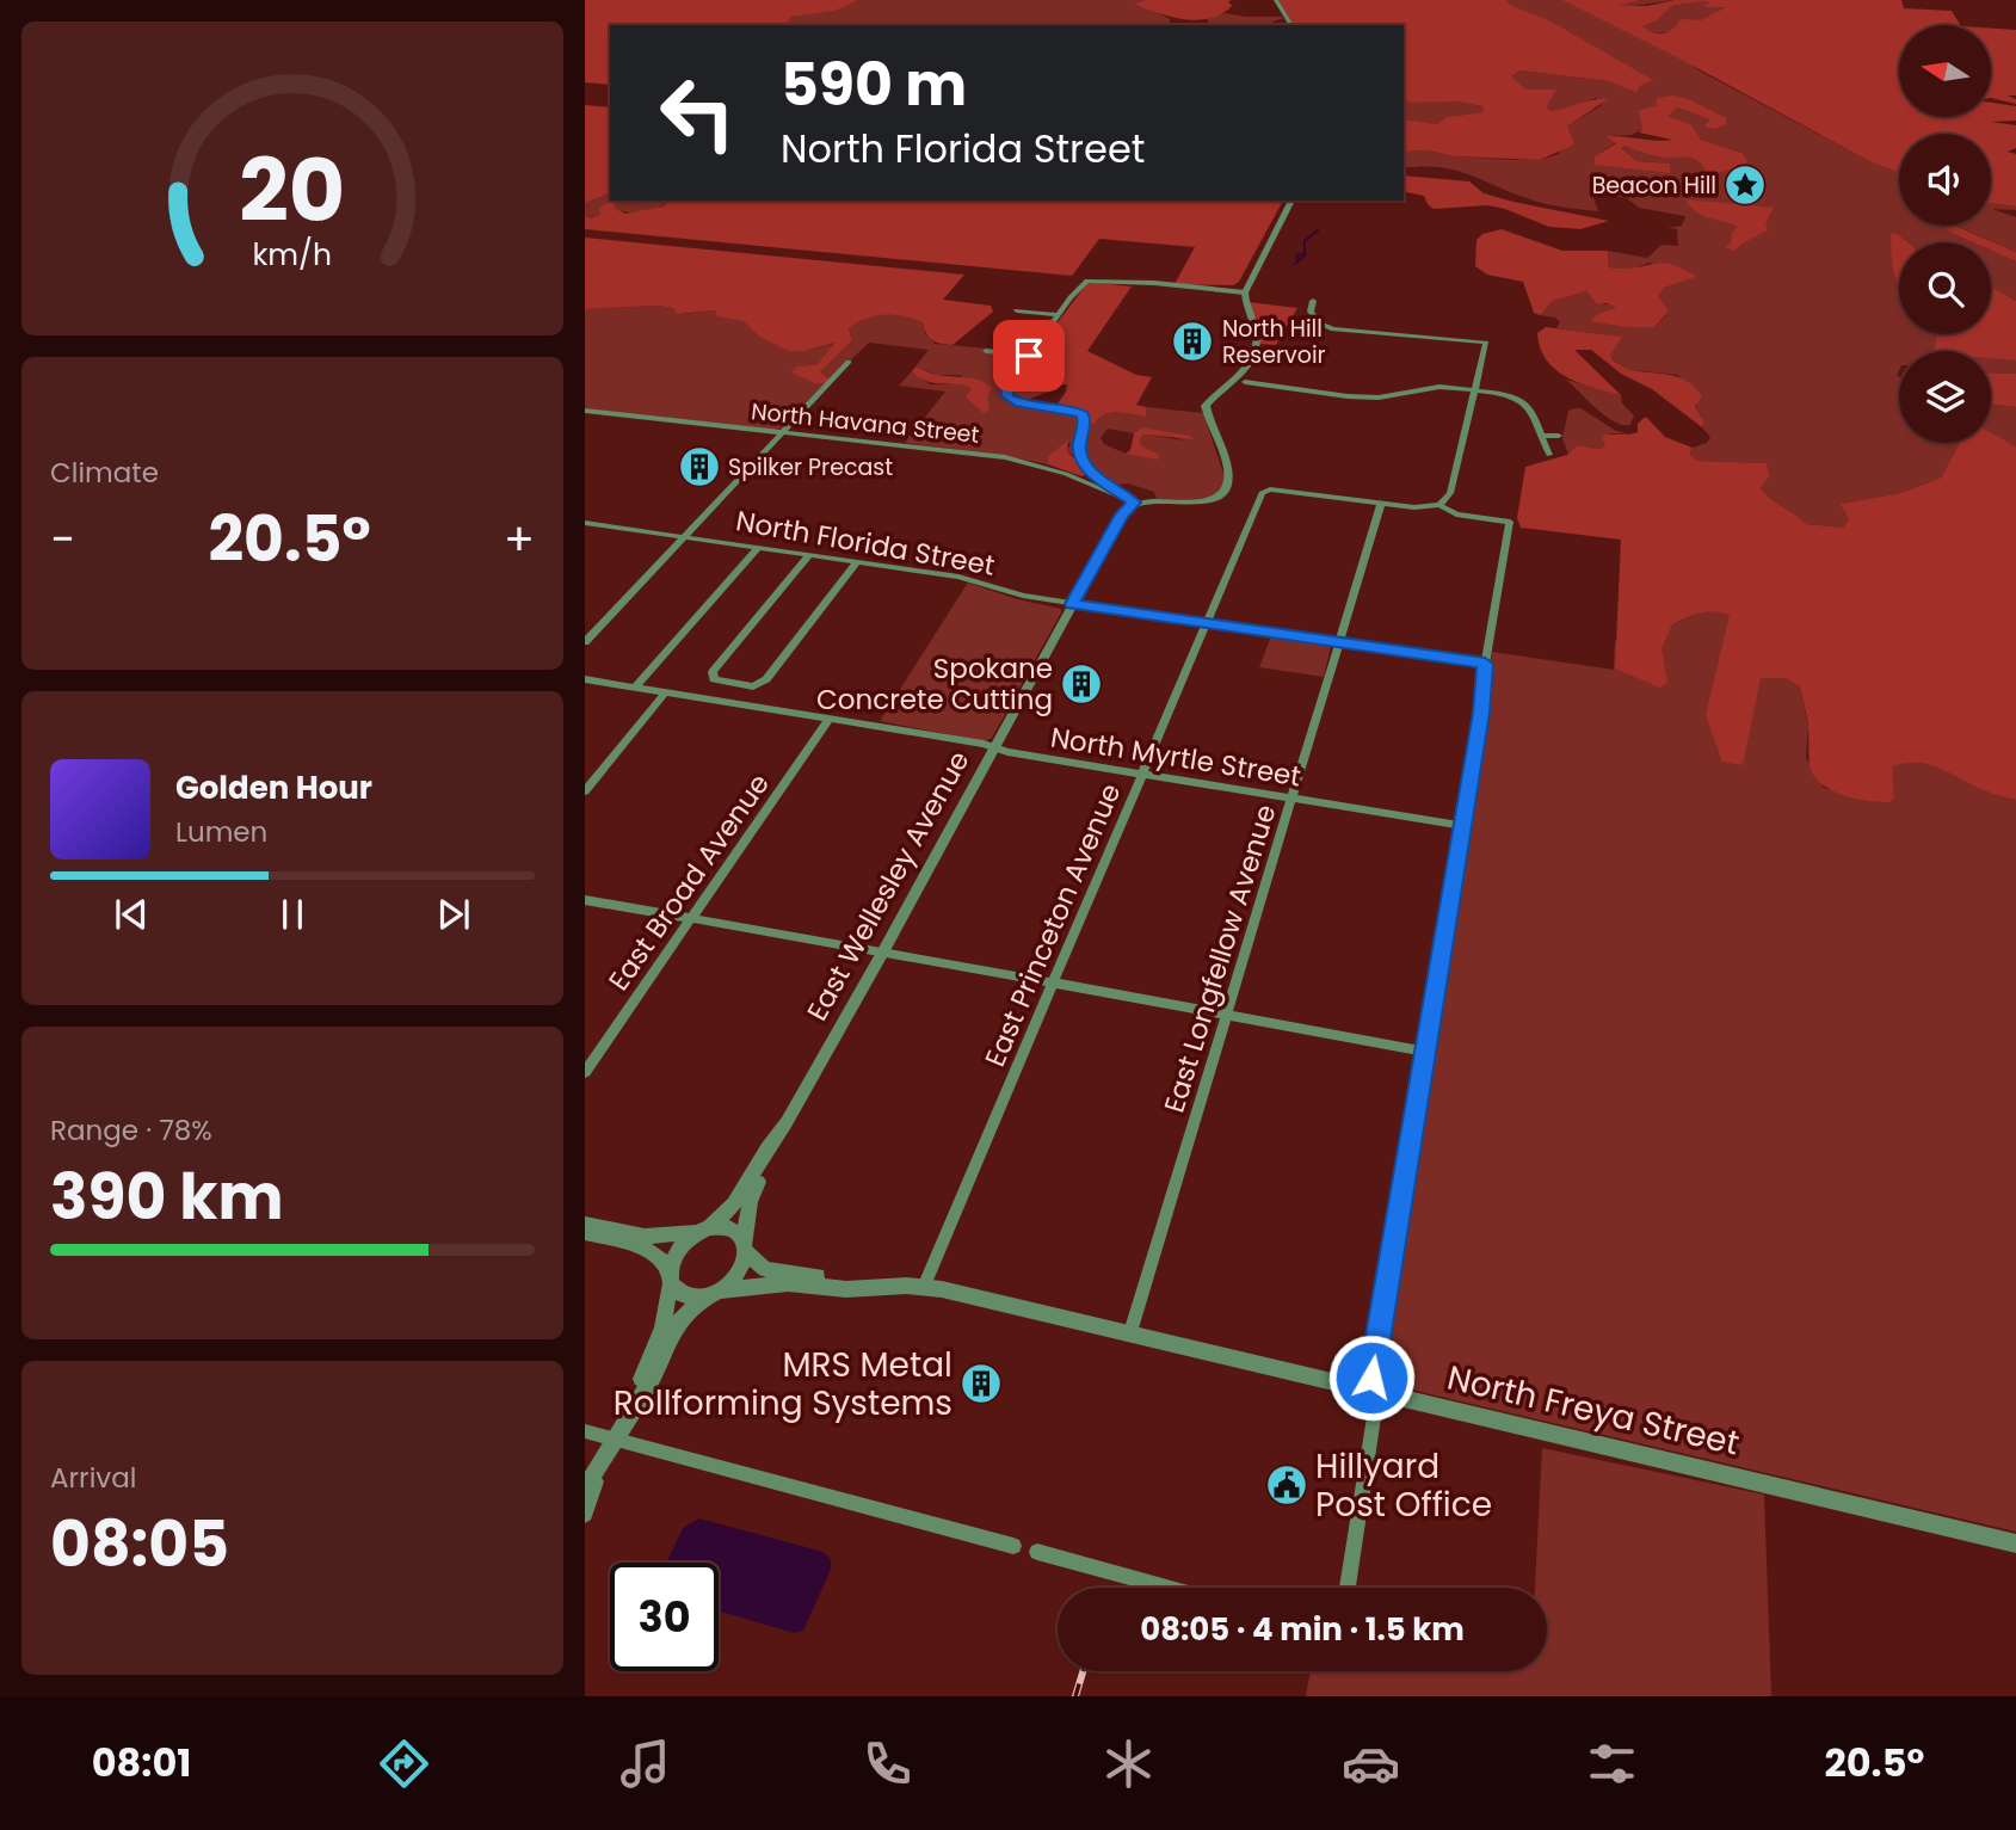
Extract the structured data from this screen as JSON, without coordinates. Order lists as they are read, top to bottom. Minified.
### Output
{"streets":{"street":["North Havana Street","North Florida Street","North Myrtle Street","East Broad Avenue","East Wellesley Avenue","East Princeton Avenue","East Longfellow Avenue","North Freya Street"]},"crossings":[["North Havana Street","East Wellesley Avenue"],["North Florida Street","East Wellesley Avenue"],["North Florida Street","East Princeton Avenue"],["North Florida Street","East Longfellow Avenue"],["North Myrtle Street","East Broad Avenue"],["North Myrtle Street","East Wellesley Avenue"],["North Myrtle Street","East Princeton Avenue"],["North Myrtle Street","East Longfellow Avenue"],["East Wellesley Avenue","North Freya Street"],["East Princeton Avenue","East Longfellow Avenue"],["East Princeton Avenue","North Freya Street"],["East Longfellow Avenue","North Freya Street"]],"places":{"place":["Beacon Hill"],"building":["North Hill Reservoir","Spilker Precast","Spokane Concrete Cutting","MRS Metal Rollforming Systems"],"public building":["Hillyard Post Office"]},"north":"left","page":{"turn":["590 m","North Florida Street"],"tile":["Climate",["Range · 78%","390 km"],["Arrival","08:05"]],"heat":["−","20.5°","+"],"song":["Golden Hour","Lumen"],"limit":"30","trip":"08:05 · 4 min · 1.5 km","tabs":["08:01","20.5°"],"gauge":["20","km/h"]}}
